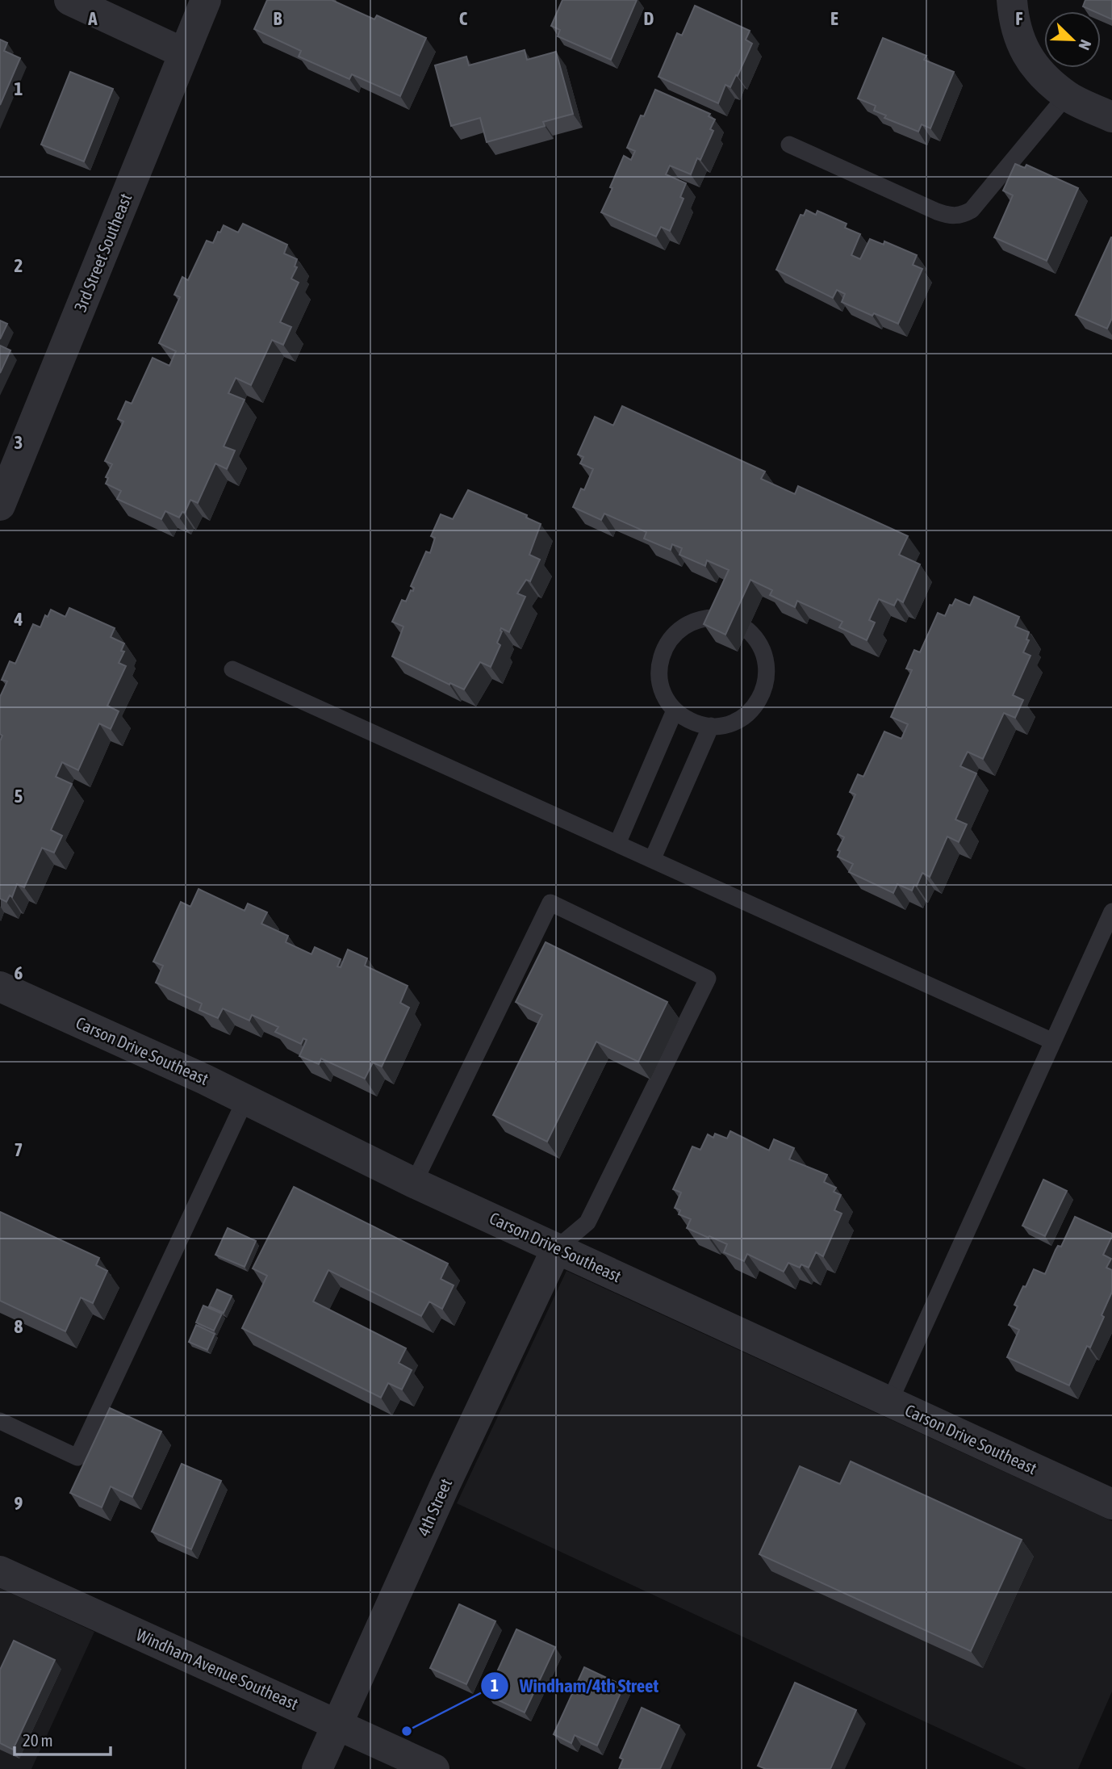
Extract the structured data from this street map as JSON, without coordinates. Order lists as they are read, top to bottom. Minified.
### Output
{"streets":{"street":["3rd Street Southeast","Carson Drive Southeast","4th Street","Windham Avenue Southeast"]},"crossings":[["Carson Drive Southeast","4th Street"],["4th Street","Windham Avenue Southeast"]],"places":["Windham/4th Street"],"scale_bar":"20 m","north":"bottom right","grid":{"columns":["A","B","C","D","E","F"],"rows":["1","2","3","4","5","6","7","8","9"]}}
